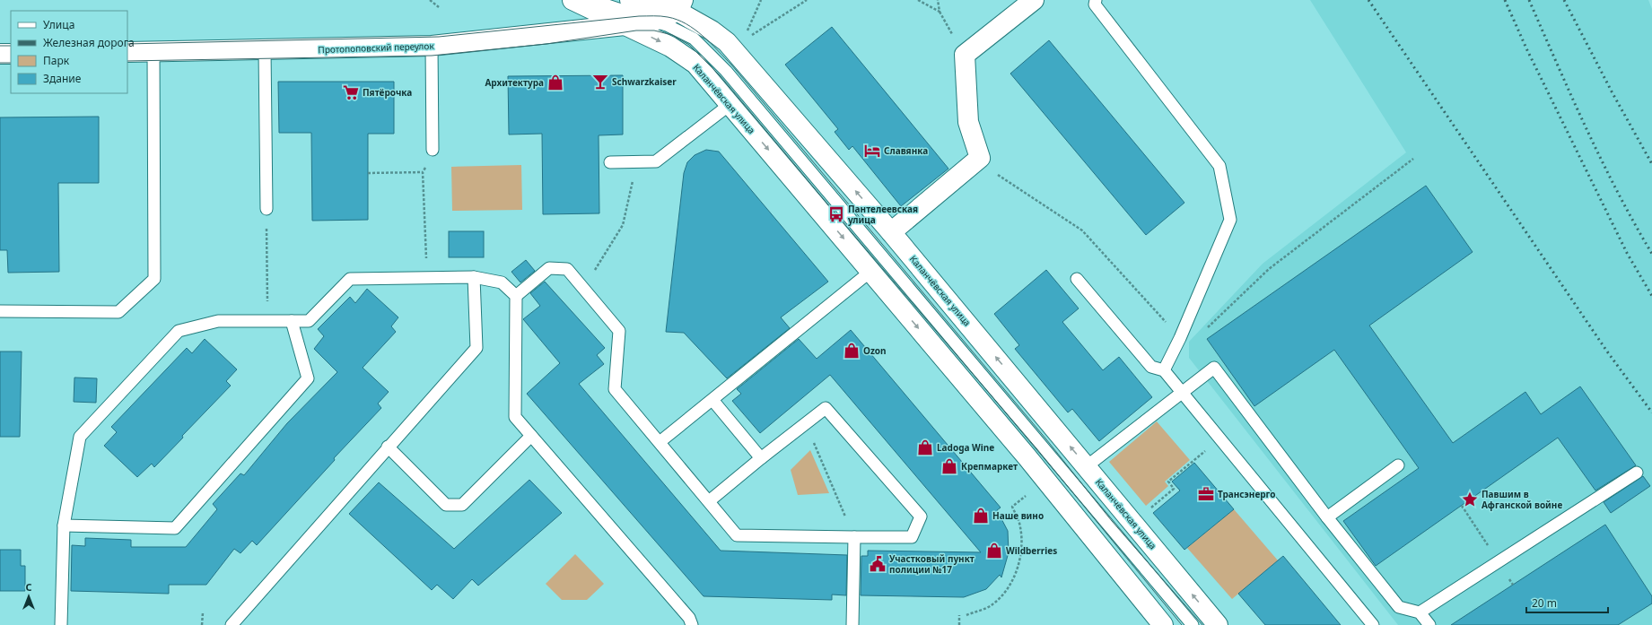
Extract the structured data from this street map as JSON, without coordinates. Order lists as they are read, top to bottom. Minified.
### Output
{"streets":{"main road":["Протопоповский переулок","Каланчёвская улица"]},"crossings":[["Протопоповский переулок","Каланчёвская улица"]],"places":{"bar":["Schwarzkaiser"],"shop":["Архитектура","Ozon","Ladoga Wine","Крепмаркет","Наше вино","Wildberries"],"supermarket":["Пятёрочка"],"hotel":["Славянка"],"bus stop":["Пантелеевская улица"],"office":["Трансэнерго"],"place":["Павшим в Афганской войне"],"public building":["Участковый пункт полиции №17"]},"legend":["Улица","Железная дорога","Парк","Здание"],"scale_bar":"20 m","north":"top"}
